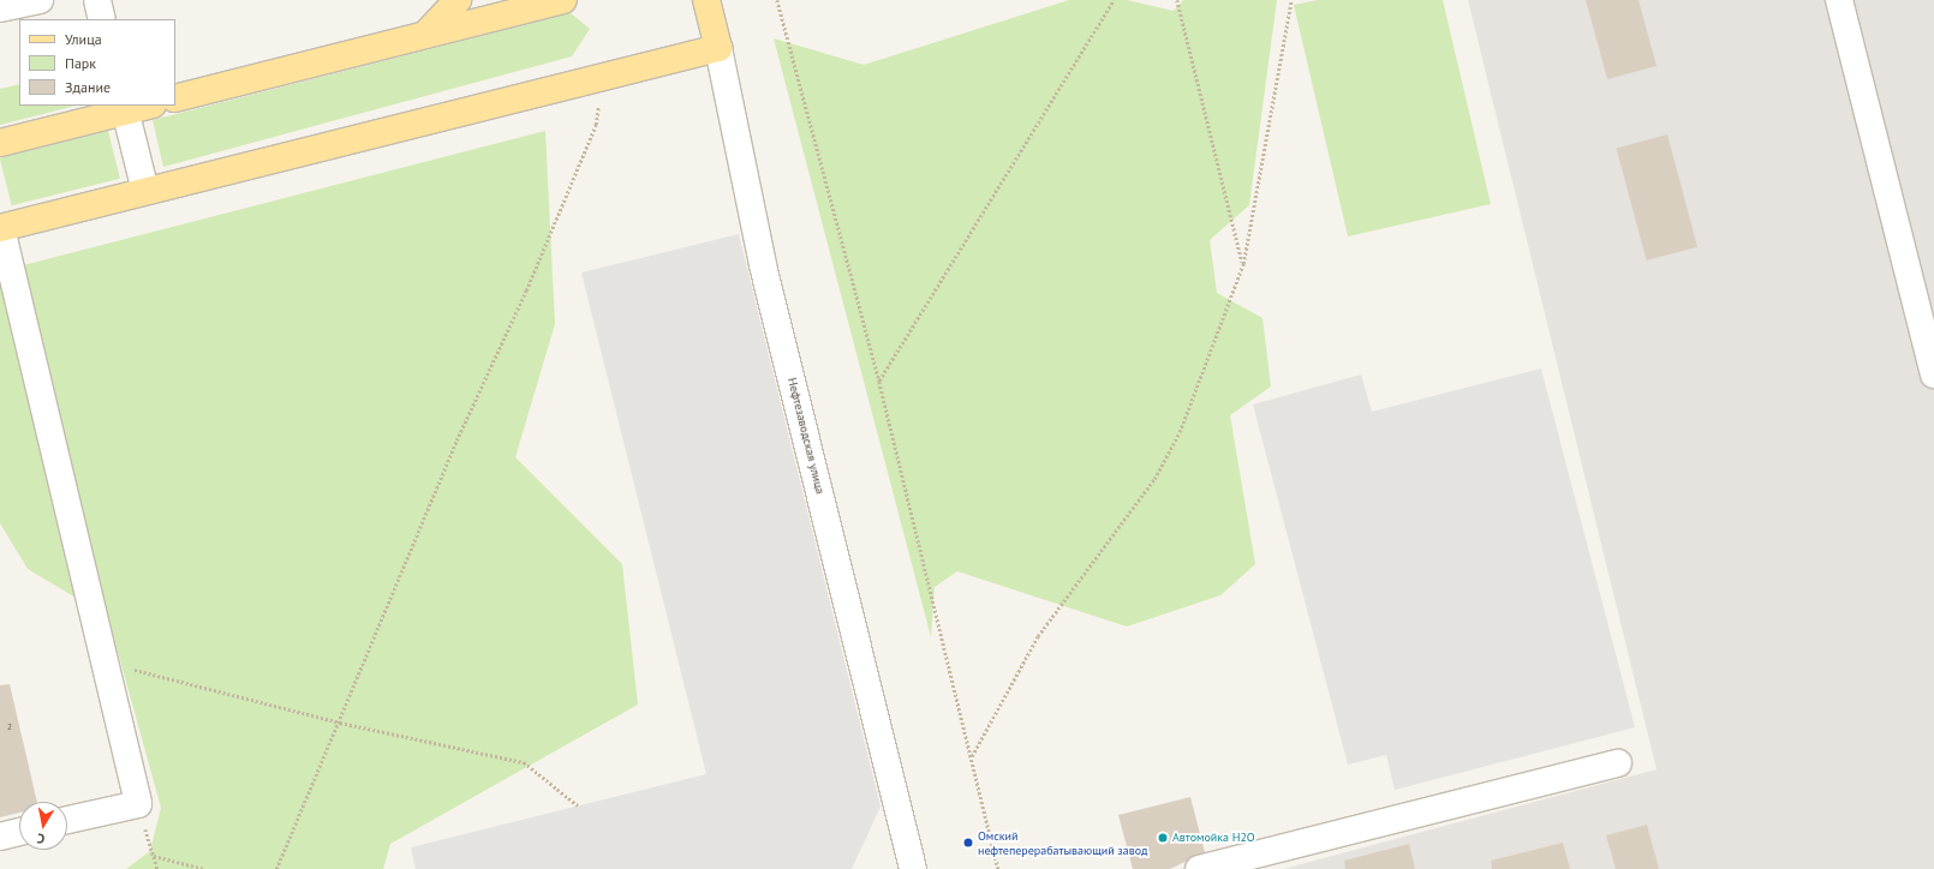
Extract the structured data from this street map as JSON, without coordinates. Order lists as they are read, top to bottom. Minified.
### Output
{"streets":{"main road":["Нефтезаводская улица"]},"places":["Автомойка H2O","Омский нефтеперерабатывающий завод"],"house_numbers":["2"],"legend":["Улица","Парк","Здание"],"north":"bottom"}
